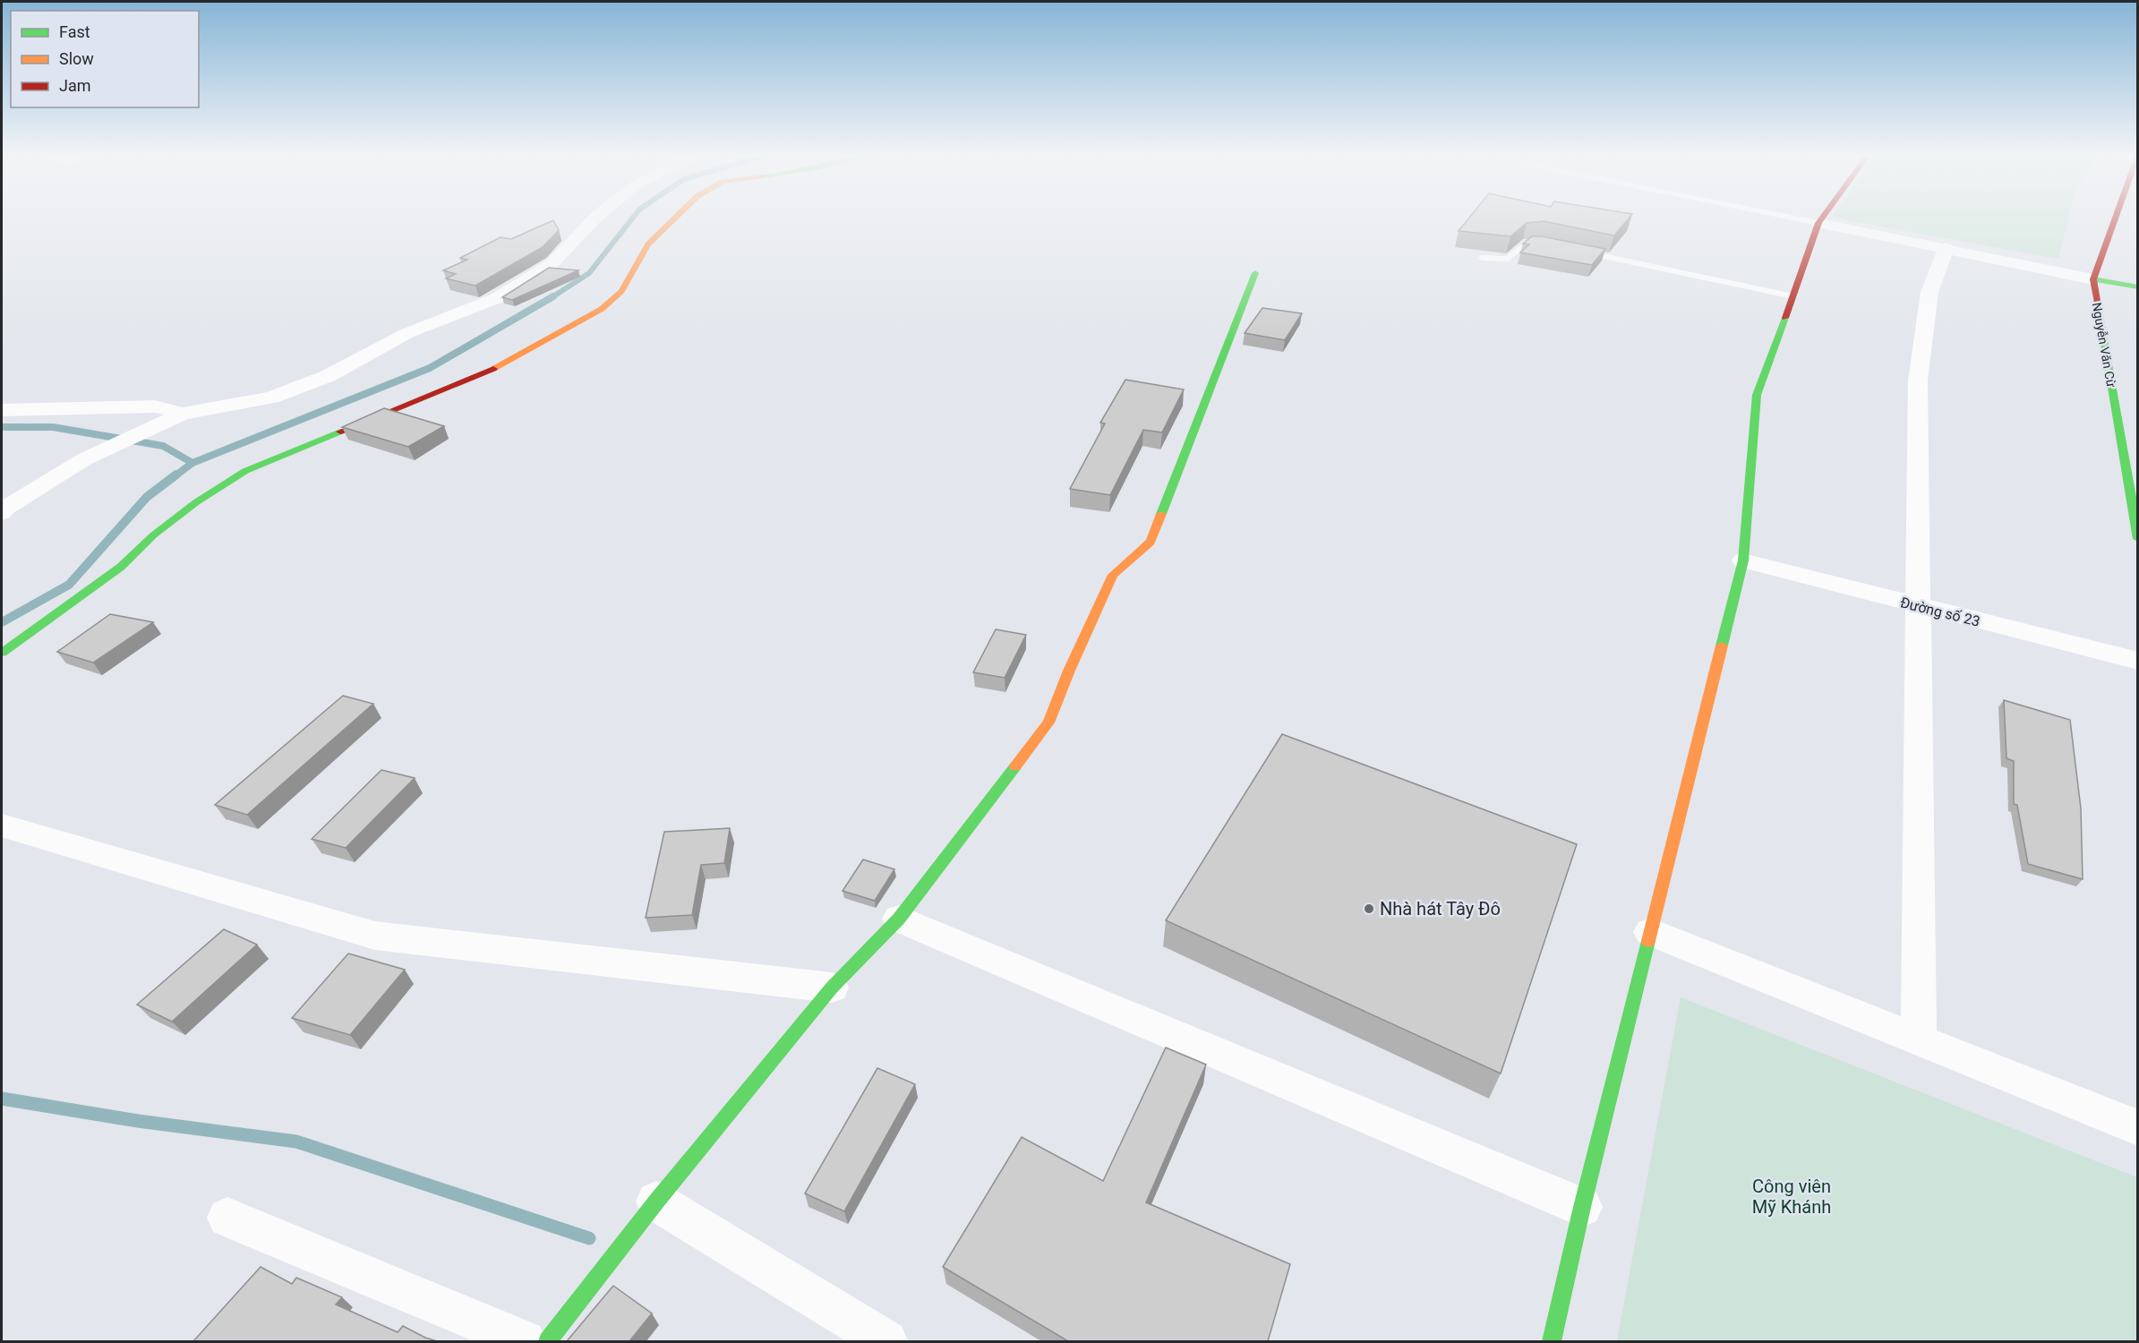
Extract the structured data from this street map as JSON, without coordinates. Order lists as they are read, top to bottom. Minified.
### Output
{"streets":{"street":["Nguyễn Văn Cừ","Đường số 23"]},"parks":["Công viên Mỹ Khánh"],"places":["Nhà hát Tây Đô"],"legend":["Fast","Slow","Jam"]}
